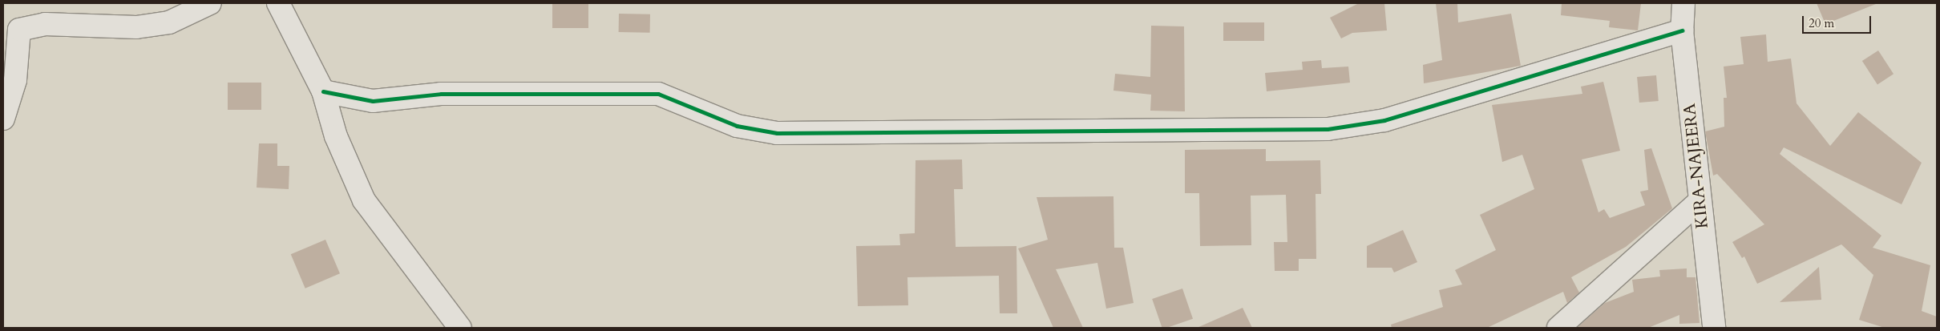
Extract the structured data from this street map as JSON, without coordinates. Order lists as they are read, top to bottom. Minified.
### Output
{"streets":{"street":["KIRA-NAJEERA"]},"scale_bar":"20 m"}
